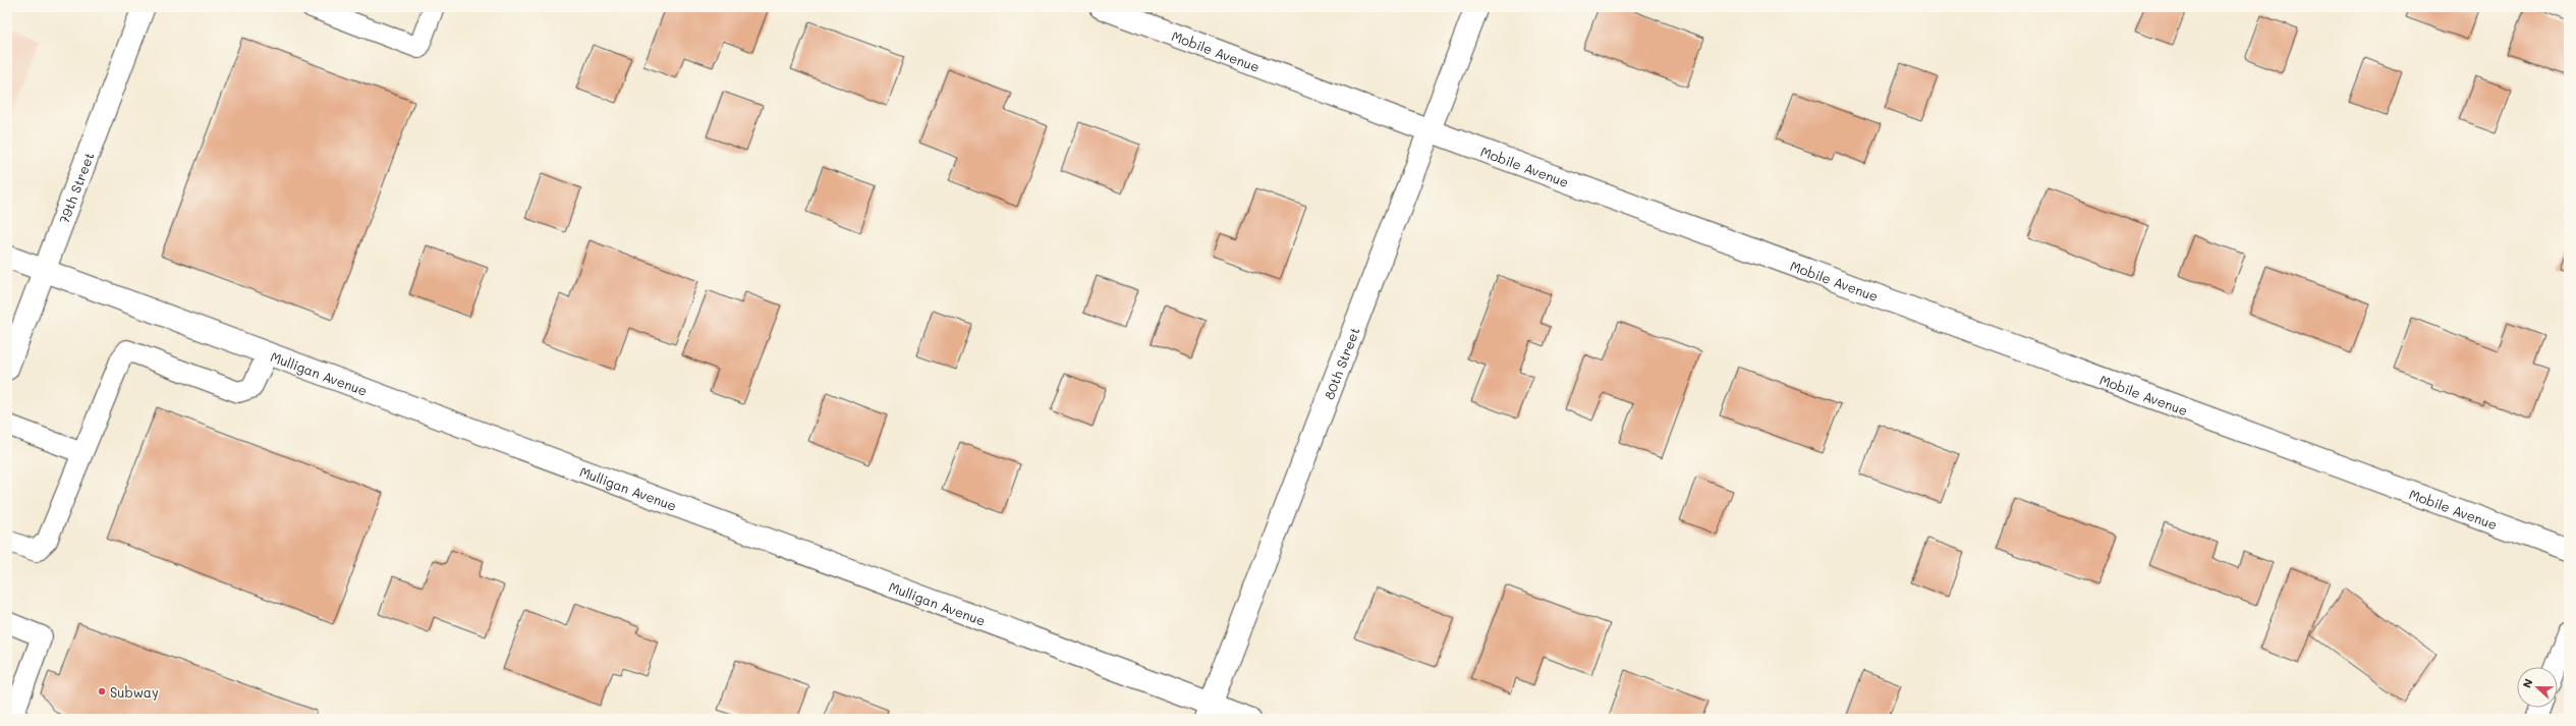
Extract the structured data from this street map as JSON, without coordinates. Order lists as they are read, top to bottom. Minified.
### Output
{"streets":{"street":["Mobile Avenue","79th Street","80th Street","Mulligan Avenue"]},"crossings":[["Mobile Avenue","80th Street"],["79th Street","Mulligan Avenue"],["80th Street","Mulligan Avenue"]],"places":["Subway"],"north":"left"}
